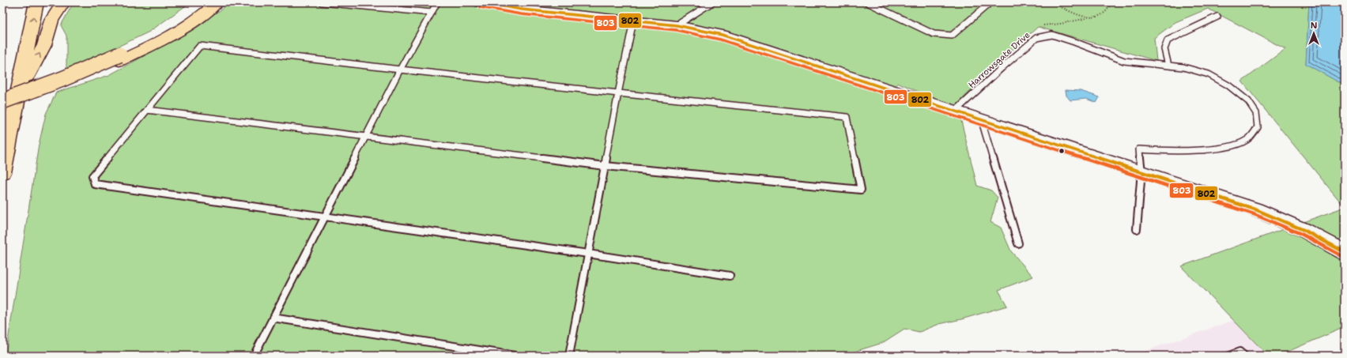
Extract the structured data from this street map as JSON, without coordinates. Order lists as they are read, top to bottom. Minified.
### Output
{"streets":{"lane":["Harrowsgate Drive"]},"lines":["transit line 802","transit line 803"],"north":"top"}
